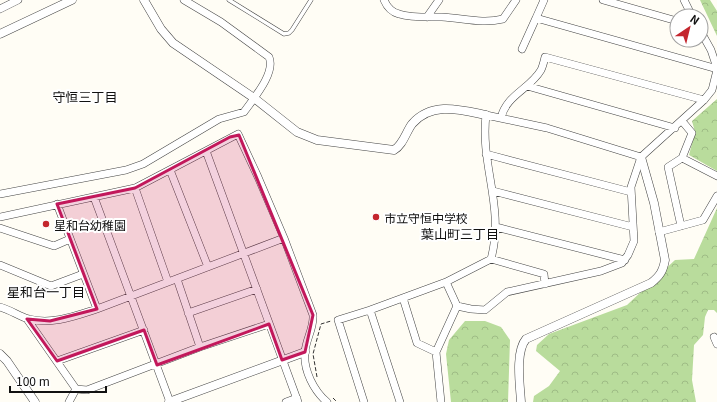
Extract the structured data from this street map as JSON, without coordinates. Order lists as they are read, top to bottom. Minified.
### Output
{"districts":["守恒三丁目","葉山町三丁目","星和台一丁目"],"places":["市立守恒中学校","星和台幼稚園"],"scale_bar":"100 m","north":"top right"}
